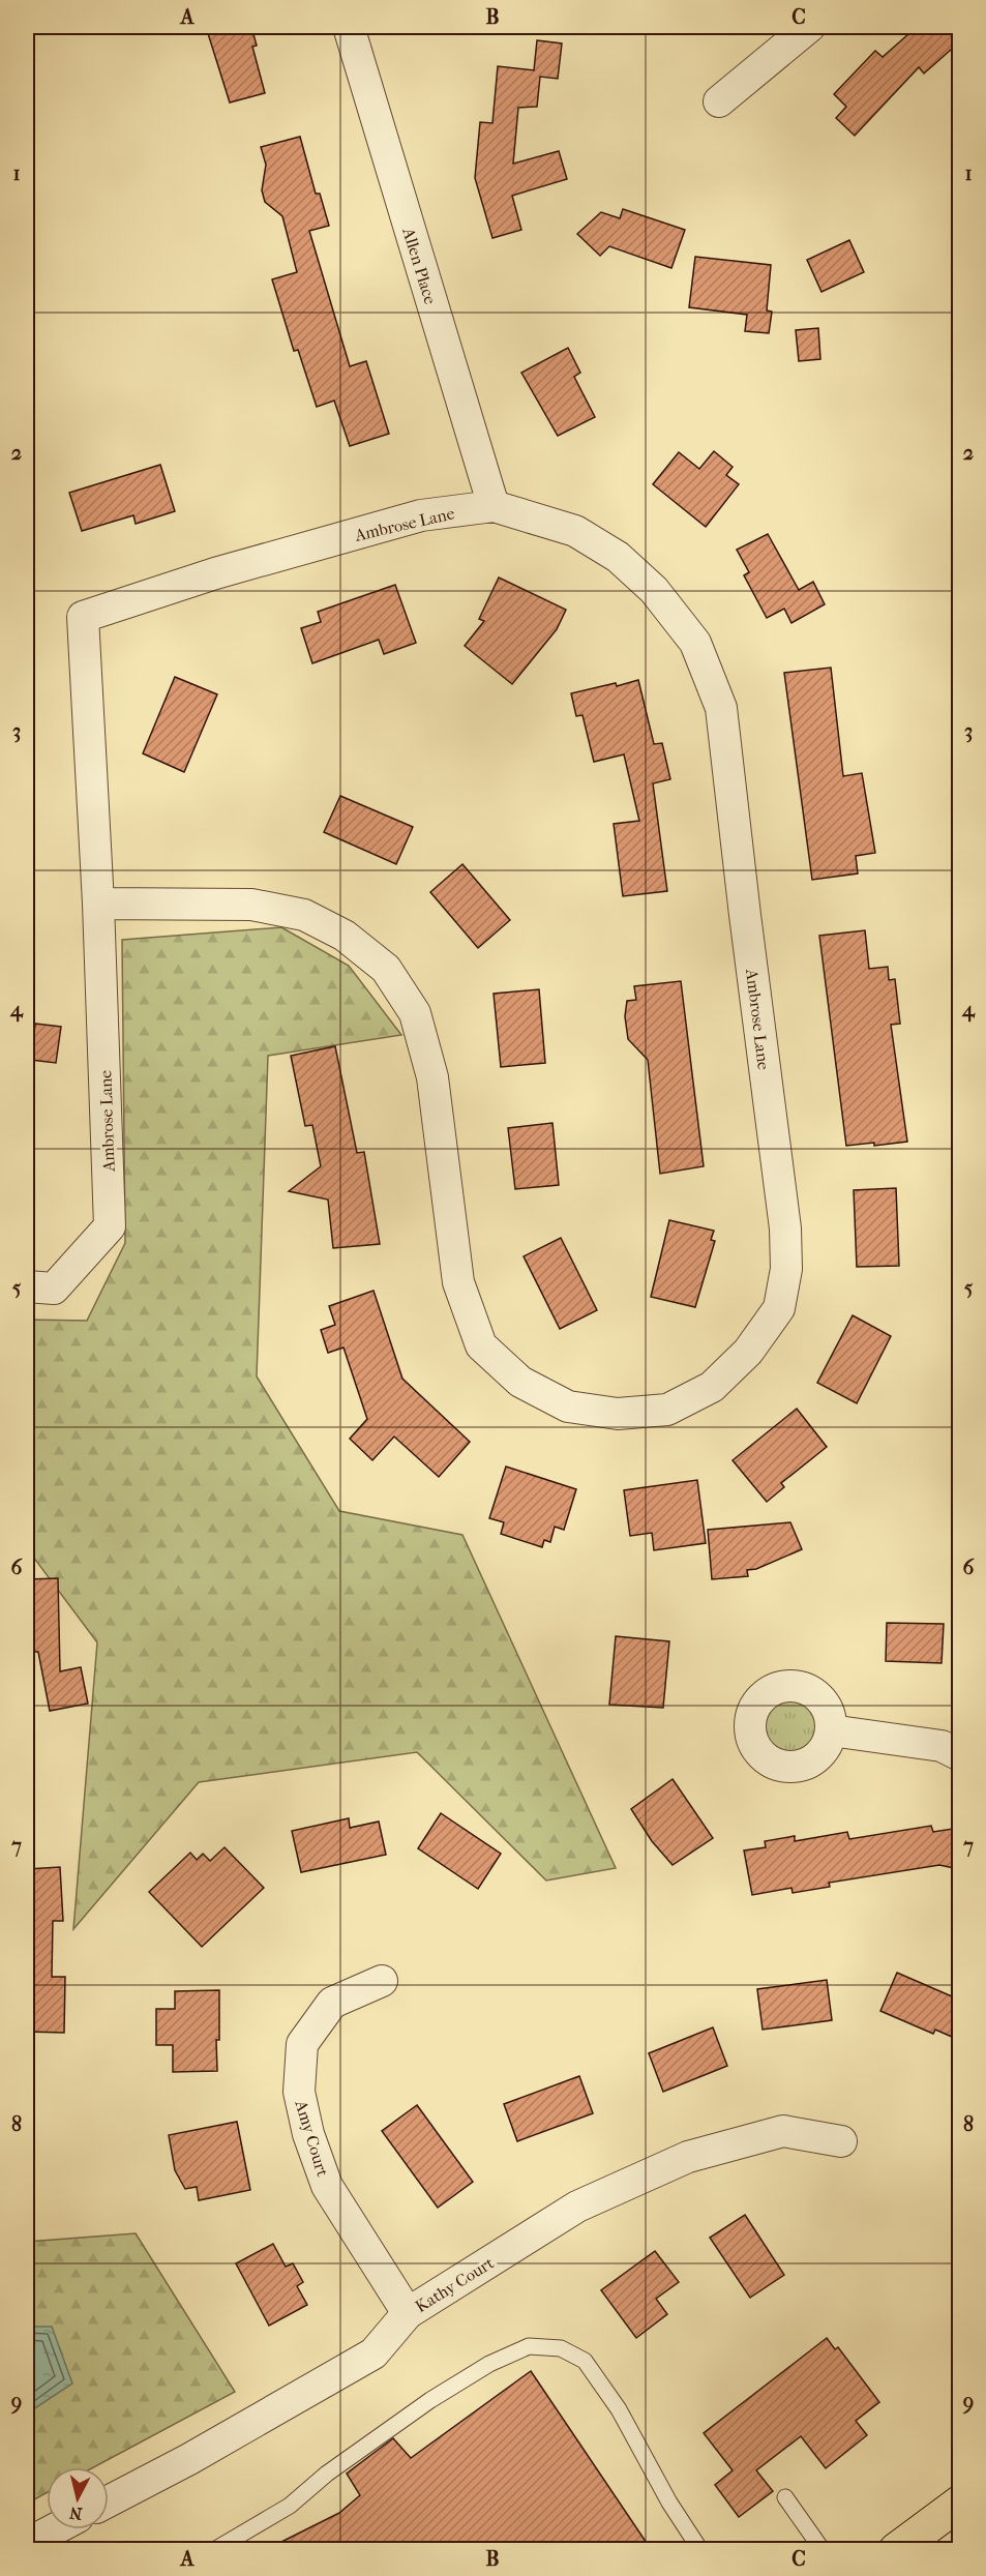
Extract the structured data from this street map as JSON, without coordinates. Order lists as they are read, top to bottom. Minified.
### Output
{"streets":{"street":["Allen Place","Ambrose Lane","Amy Court","Kathy Court"]},"crossings":[["Allen Place","Ambrose Lane"],["Amy Court","Kathy Court"]],"north":"bottom","grid":{"columns":["A","B","C"],"rows":["1","2","3","4","5","6","7","8","9"]}}
